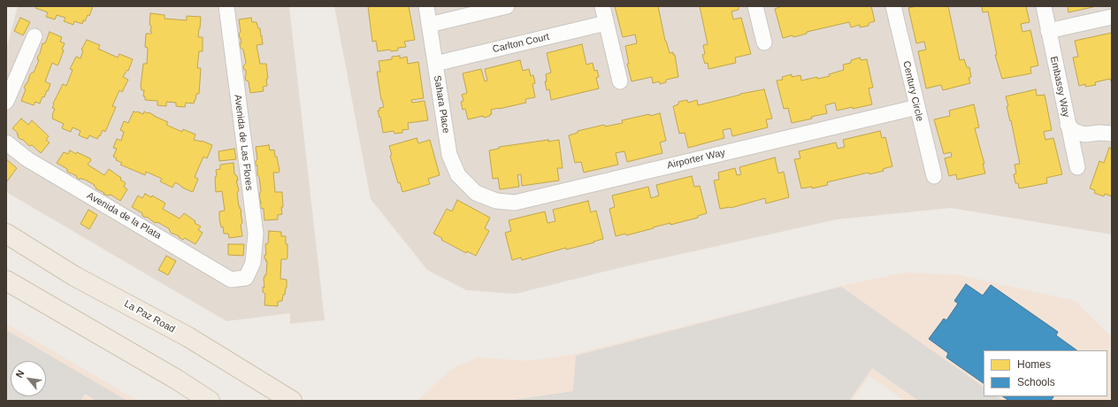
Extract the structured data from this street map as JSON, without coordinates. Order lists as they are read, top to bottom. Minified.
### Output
{"streets":{"main road":["La Paz Road"],"street":["Carlton Court","Embassy Way","Century Circle","Sahara Place","Avenida de Las Flores","Airporter Way","Avenida de la Plata"]},"crossings":[["Carlton Court","Sahara Place"],["Century Circle","Airporter Way"],["Sahara Place","Airporter Way"],["Avenida de Las Flores","Avenida de la Plata"]],"legend":["Homes","Schools"],"north":"top left"}
